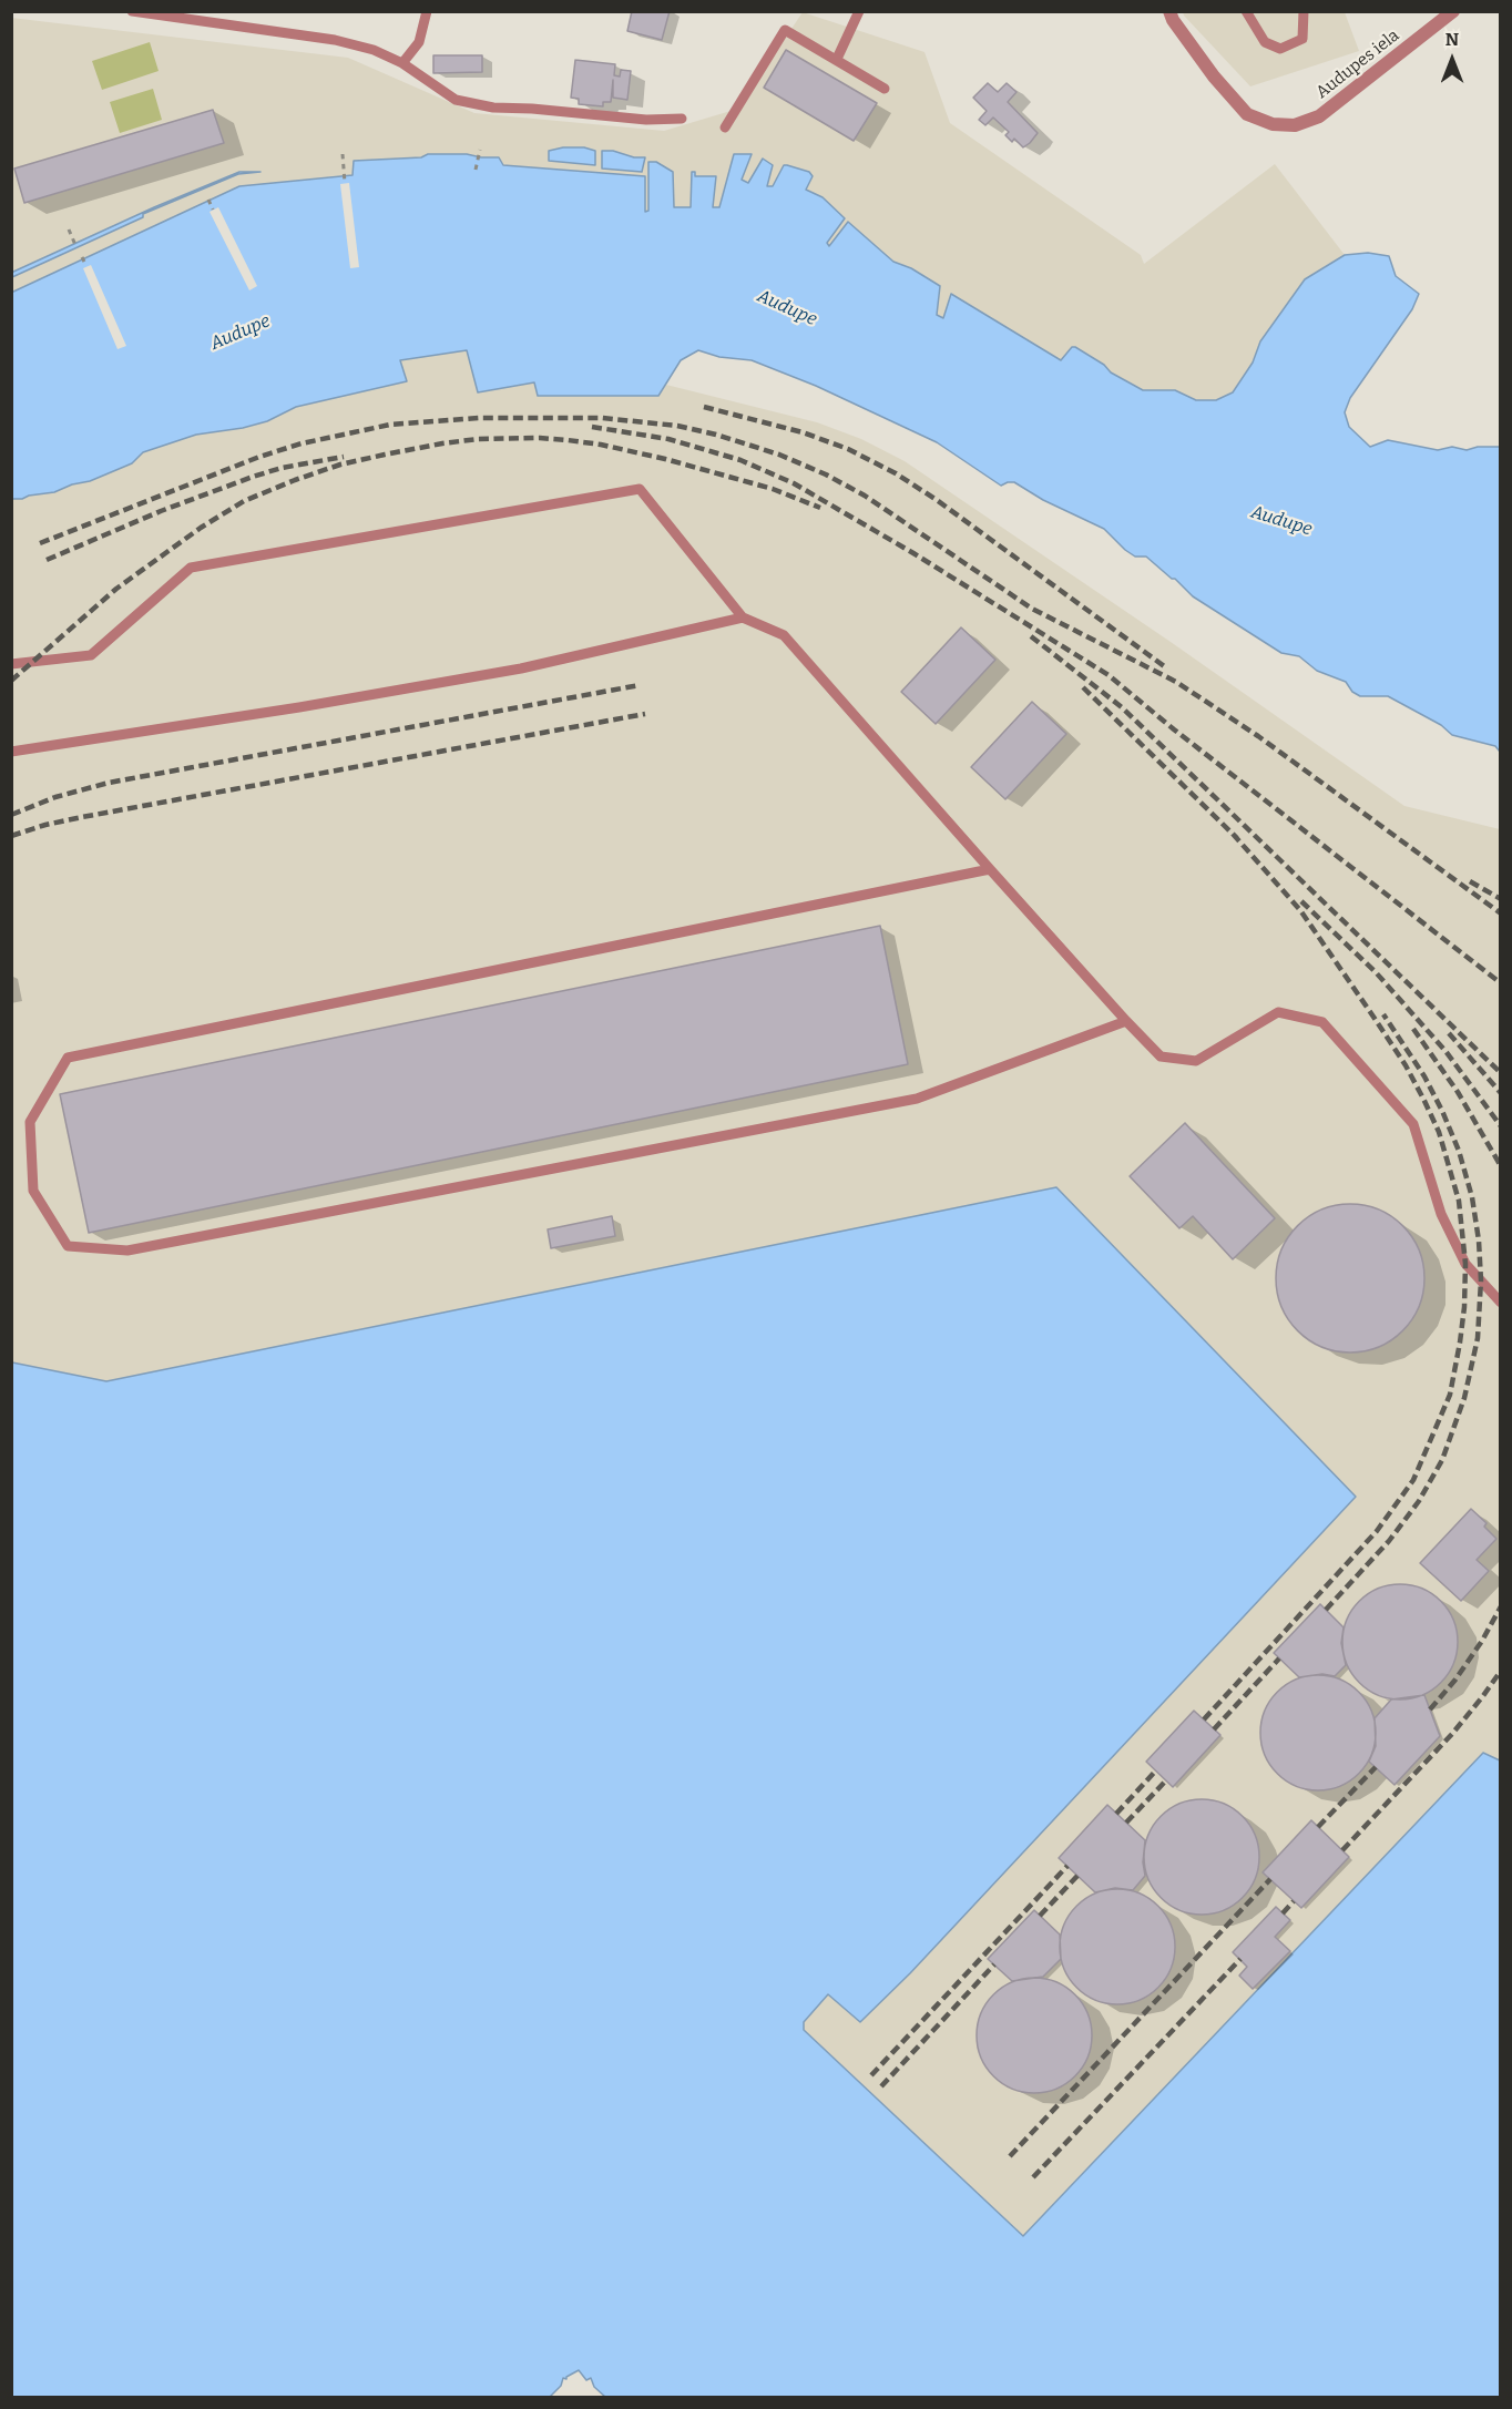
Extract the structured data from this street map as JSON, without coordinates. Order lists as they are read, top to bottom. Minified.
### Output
{"streets":{"street":["Audupes iela"]},"water":["Audupe"],"north":"top"}
